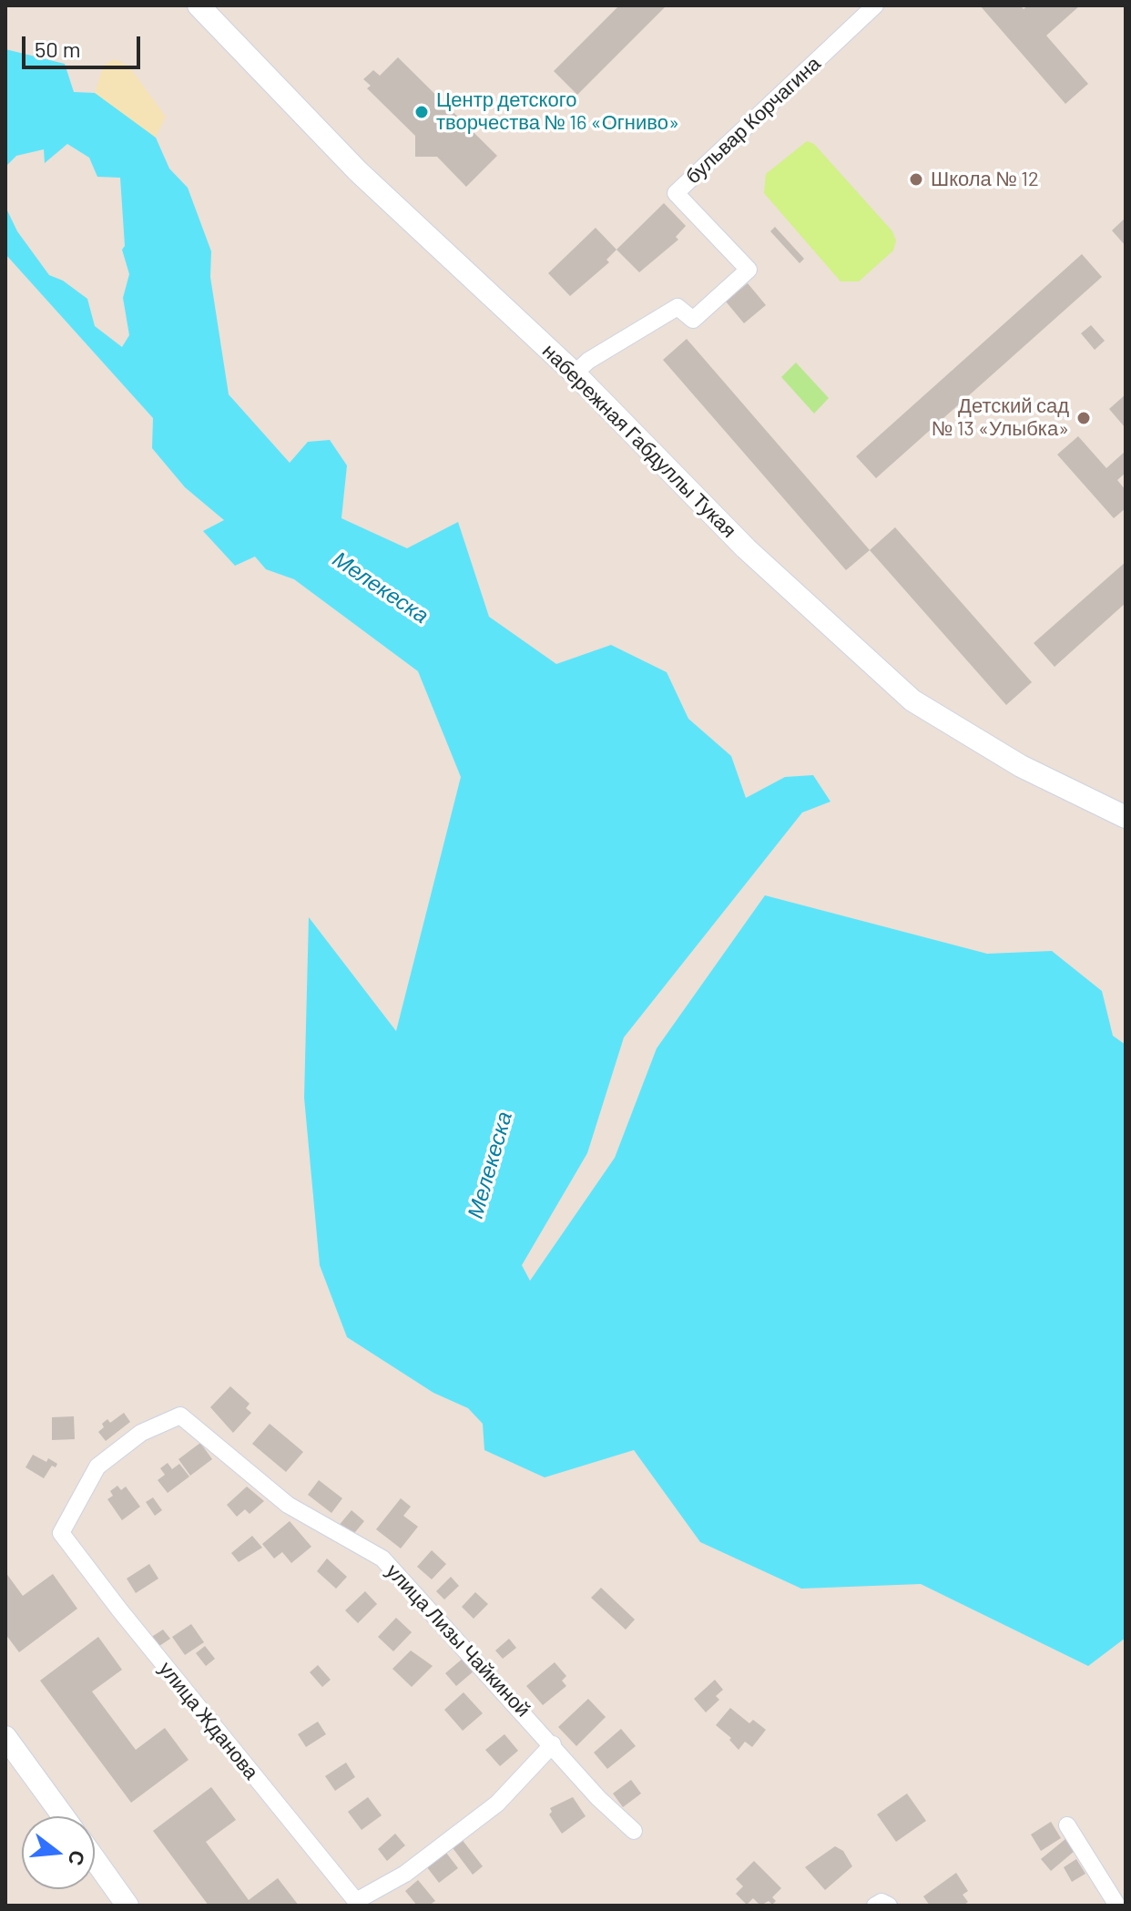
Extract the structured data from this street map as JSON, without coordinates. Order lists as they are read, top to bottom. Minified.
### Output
{"streets":{"main road":["набережная Габдуллы Тукая"],"street":["бульвар Корчагина","улица Лизы Чайкиной","улица Жданова"]},"crossings":[["бульвар Корчагина","набережная Габдуллы Тукая"],["улица Лизы Чайкиной","улица Жданова"]],"water":["Мелекеска"],"places":["Центр детского творчества № 16 «Огниво»","Школа № 12","Детский сад № 13 «Улыбка»"],"scale_bar":"50 m","north":"right"}
